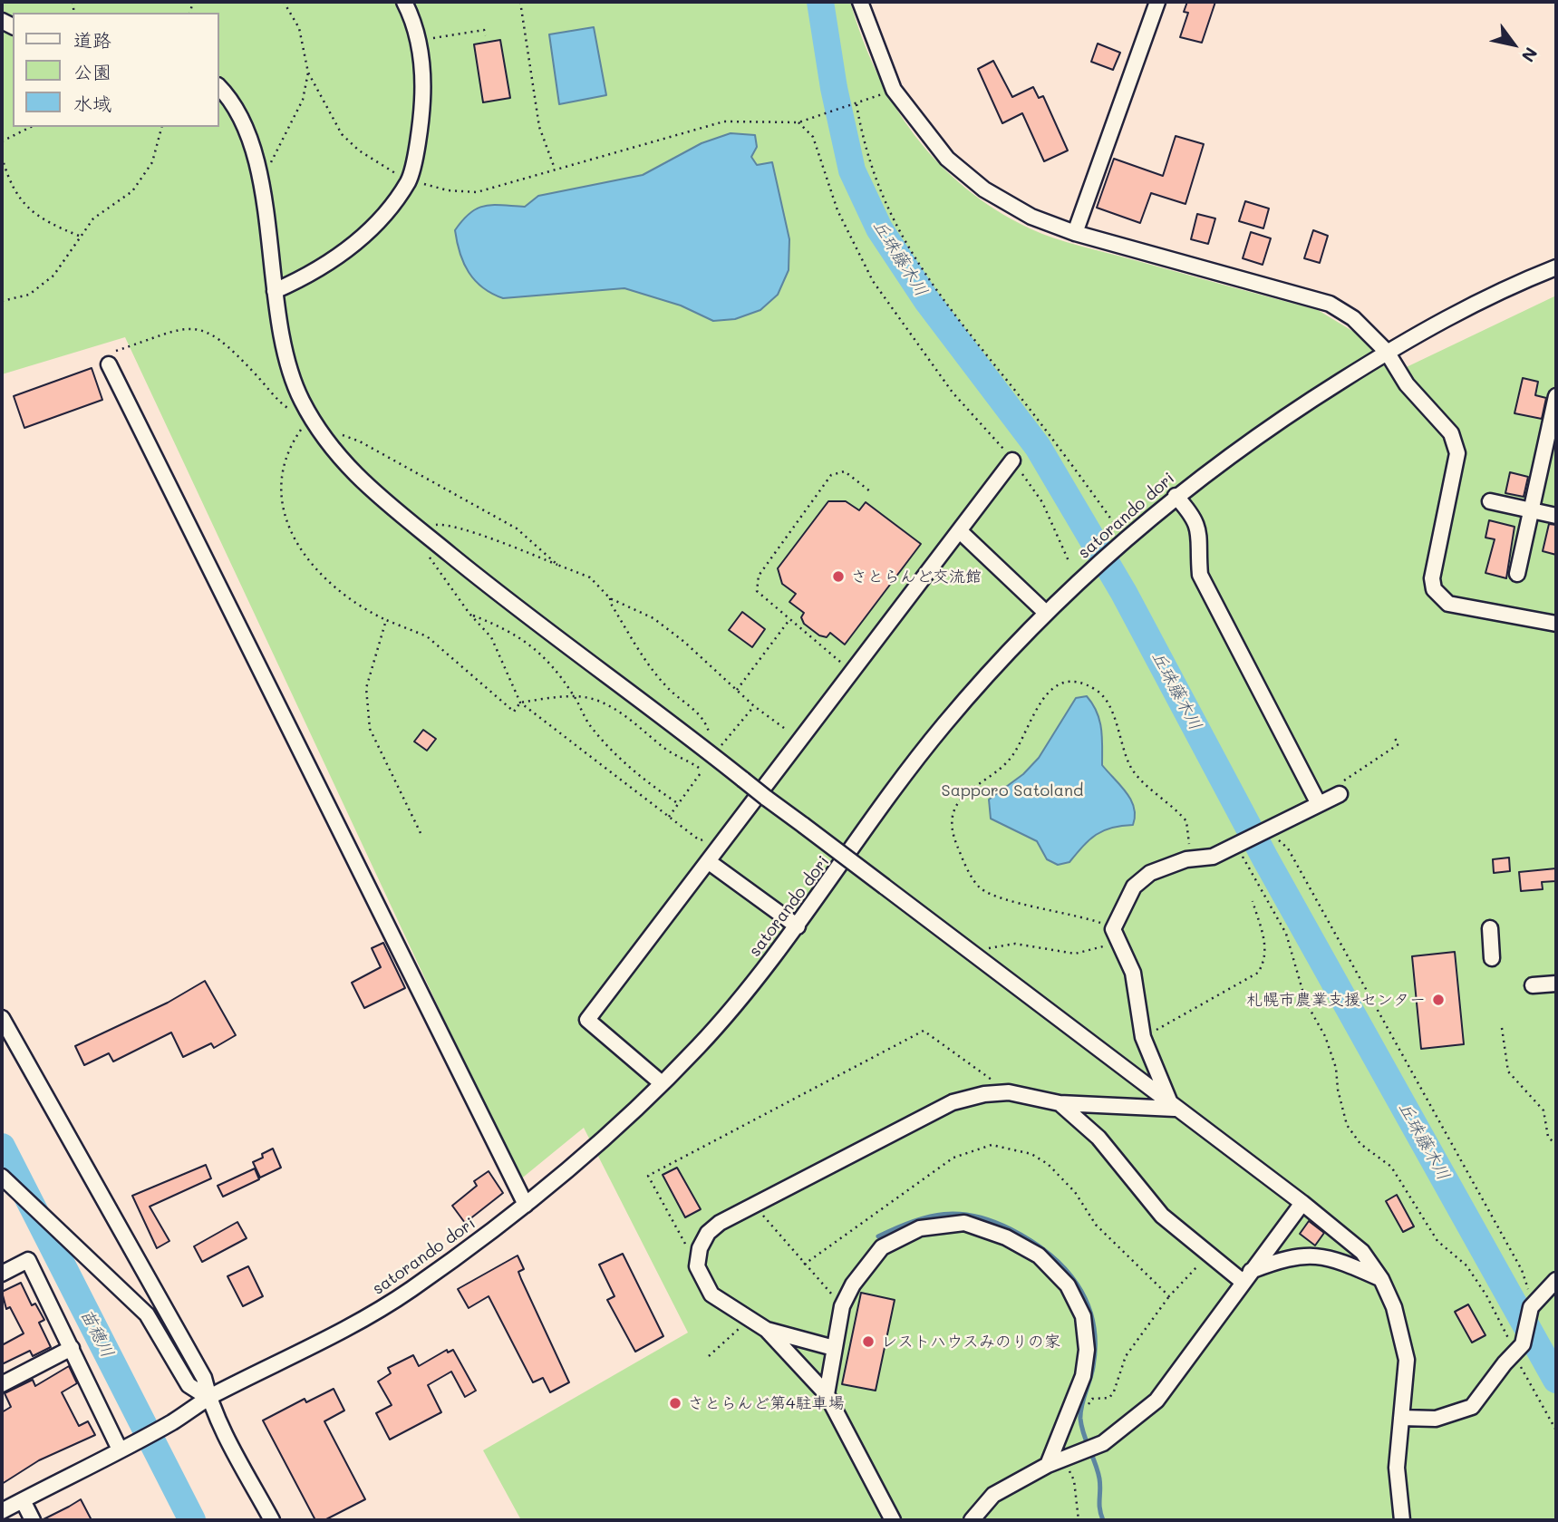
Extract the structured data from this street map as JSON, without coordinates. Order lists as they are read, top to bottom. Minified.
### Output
{"streets":{"street":["satorando dori"]},"water":["丘珠藤木川","苗穂川"],"parks":["Sapporo Satoland"],"places":["さとらんど交流館","札幌市農業支援センター","レストハウスみのりの家","さとらんど第4駐車場"],"legend":["道路","公園","水域"],"north":"bottom right"}
